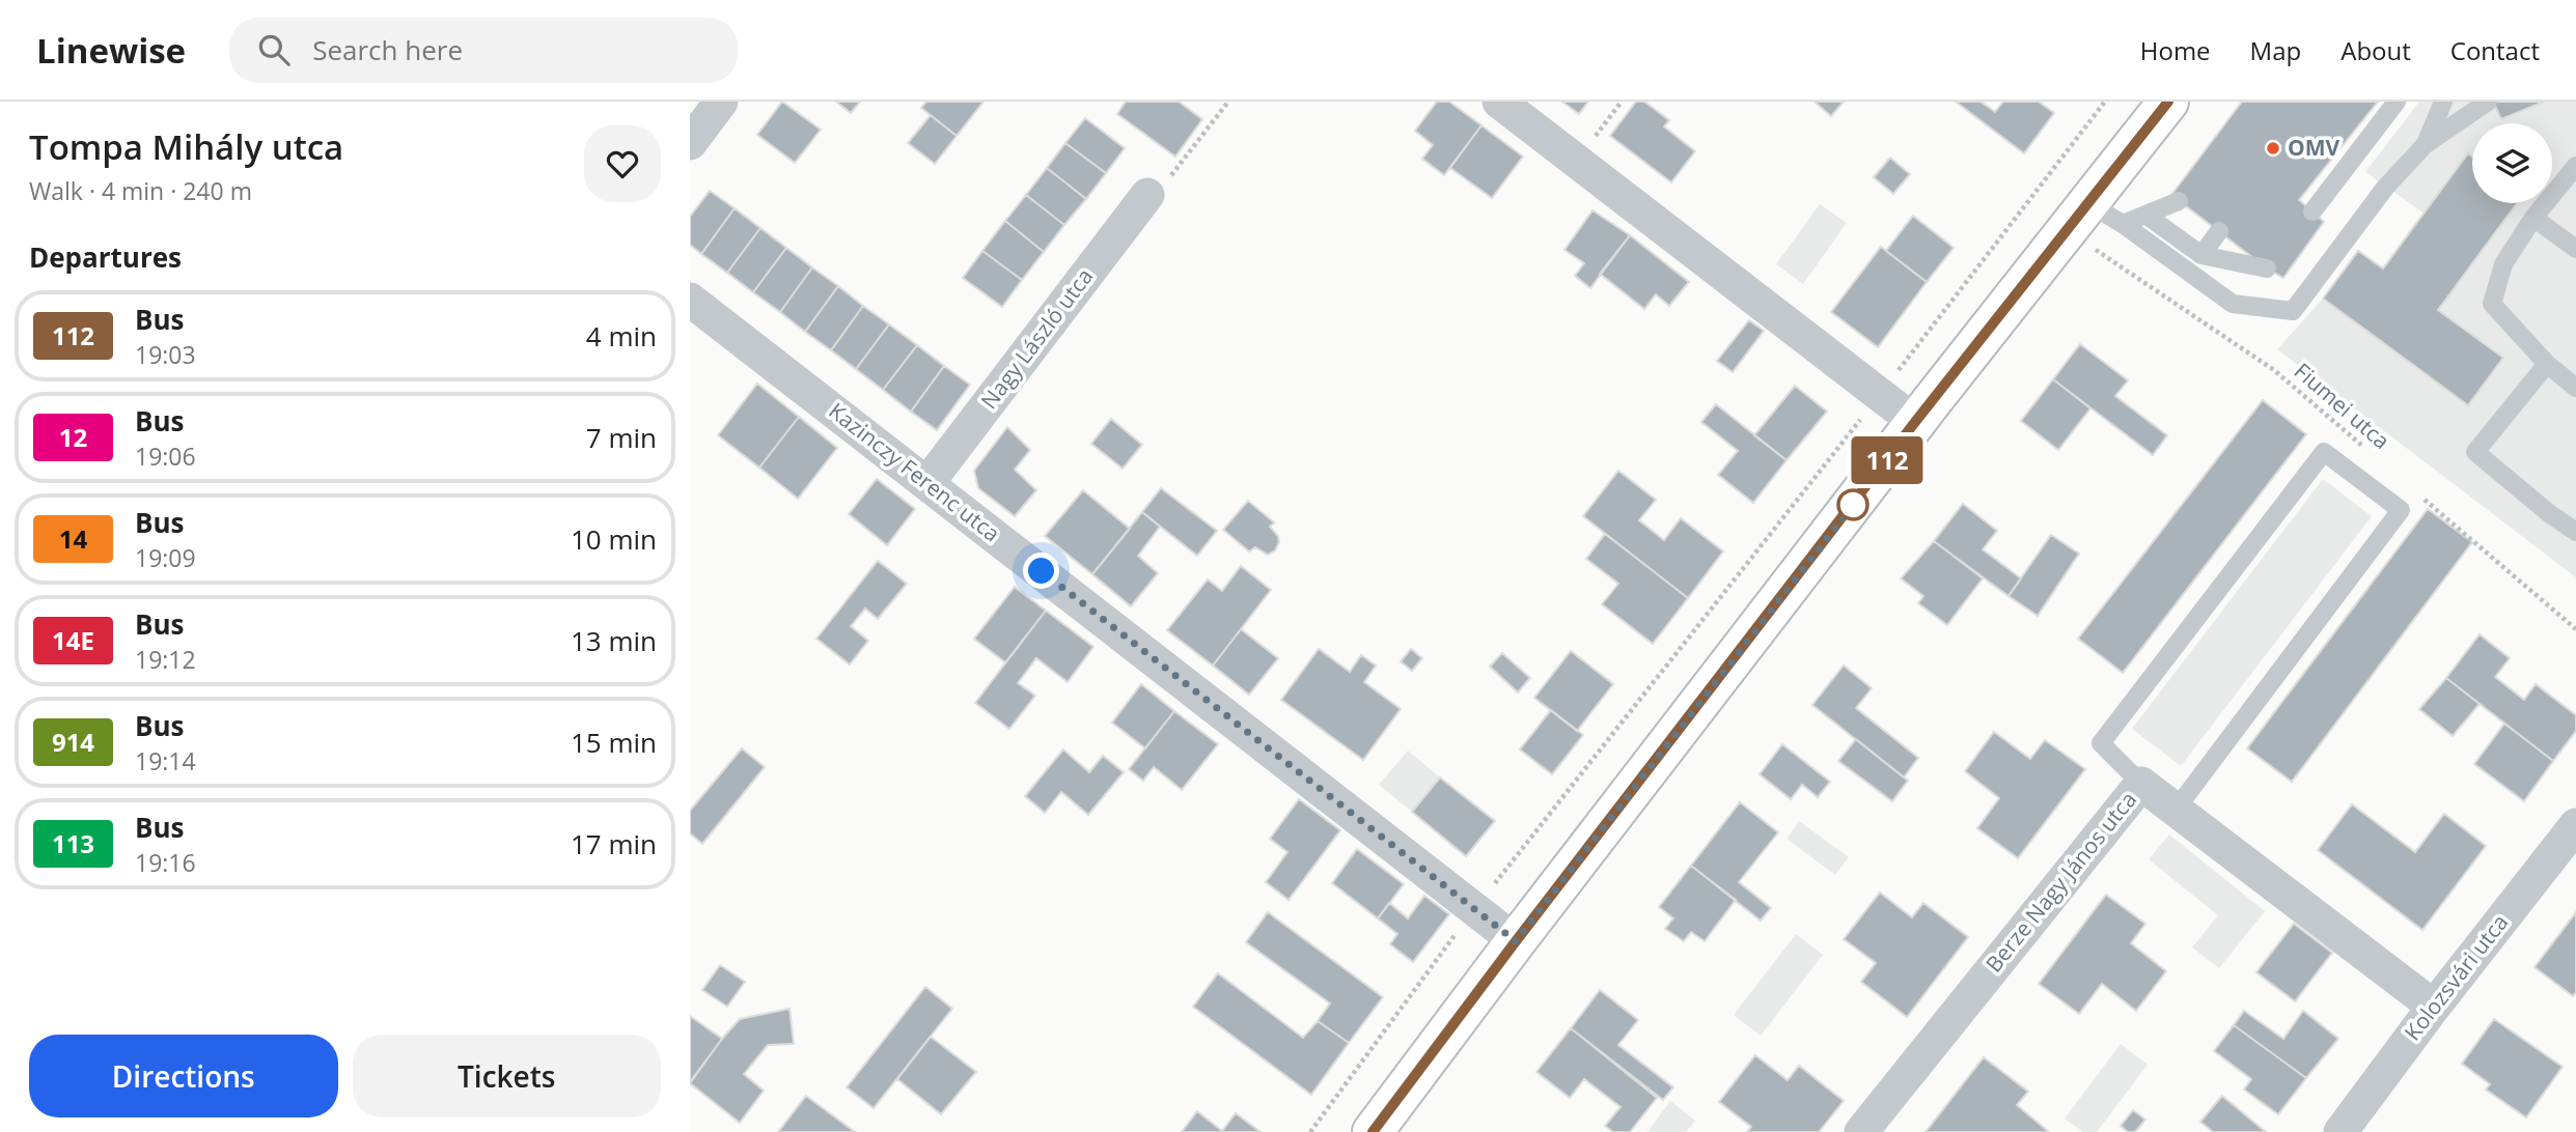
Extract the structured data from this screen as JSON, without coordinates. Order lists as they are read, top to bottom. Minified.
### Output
{"streets":{"street":["Nagy László utca","Kazinczy Ferenc utca","Berze Nagy János utca","Kolozsvári utca"],"path":["Fiumei utca"]},"crossings":[["Nagy László utca","Kazinczy Ferenc utca"],["Berze Nagy János utca","Kolozsvári utca"]],"places":["OMV"],"lines":["bus line 112"],"page":{"header":"Linewise","search":"Search here","nav":["Home","Map","About","Contact"],"heading":[["Tompa Mihály utca","Walk · 4 min · 240 m"],"Departures"],"on_map":"112","list":[{"mark":"112","name":"Bus","note":"19:03","value":"4 min"},{"mark":"12","name":"Bus","note":"19:06","value":"7 min"},{"mark":"14","name":"Bus","note":"19:09","value":"10 min"},{"mark":"14E","name":"Bus","note":"19:12","value":"13 min"},{"mark":"914","name":"Bus","note":"19:14","value":"15 min"},{"mark":"113","name":"Bus","note":"19:16","value":"17 min"}],"buttons":["Directions","Tickets"]}}
